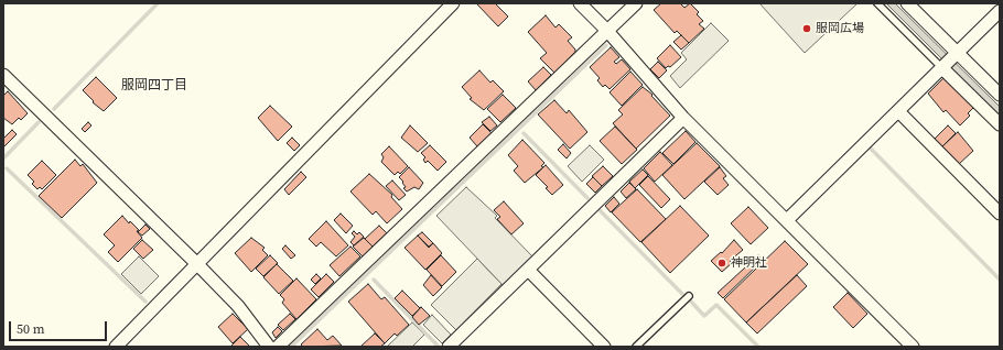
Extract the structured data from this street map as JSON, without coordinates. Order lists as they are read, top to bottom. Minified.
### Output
{"districts":["服岡四丁目"],"places":["服岡広場","神明社"],"scale_bar":"50 m"}
